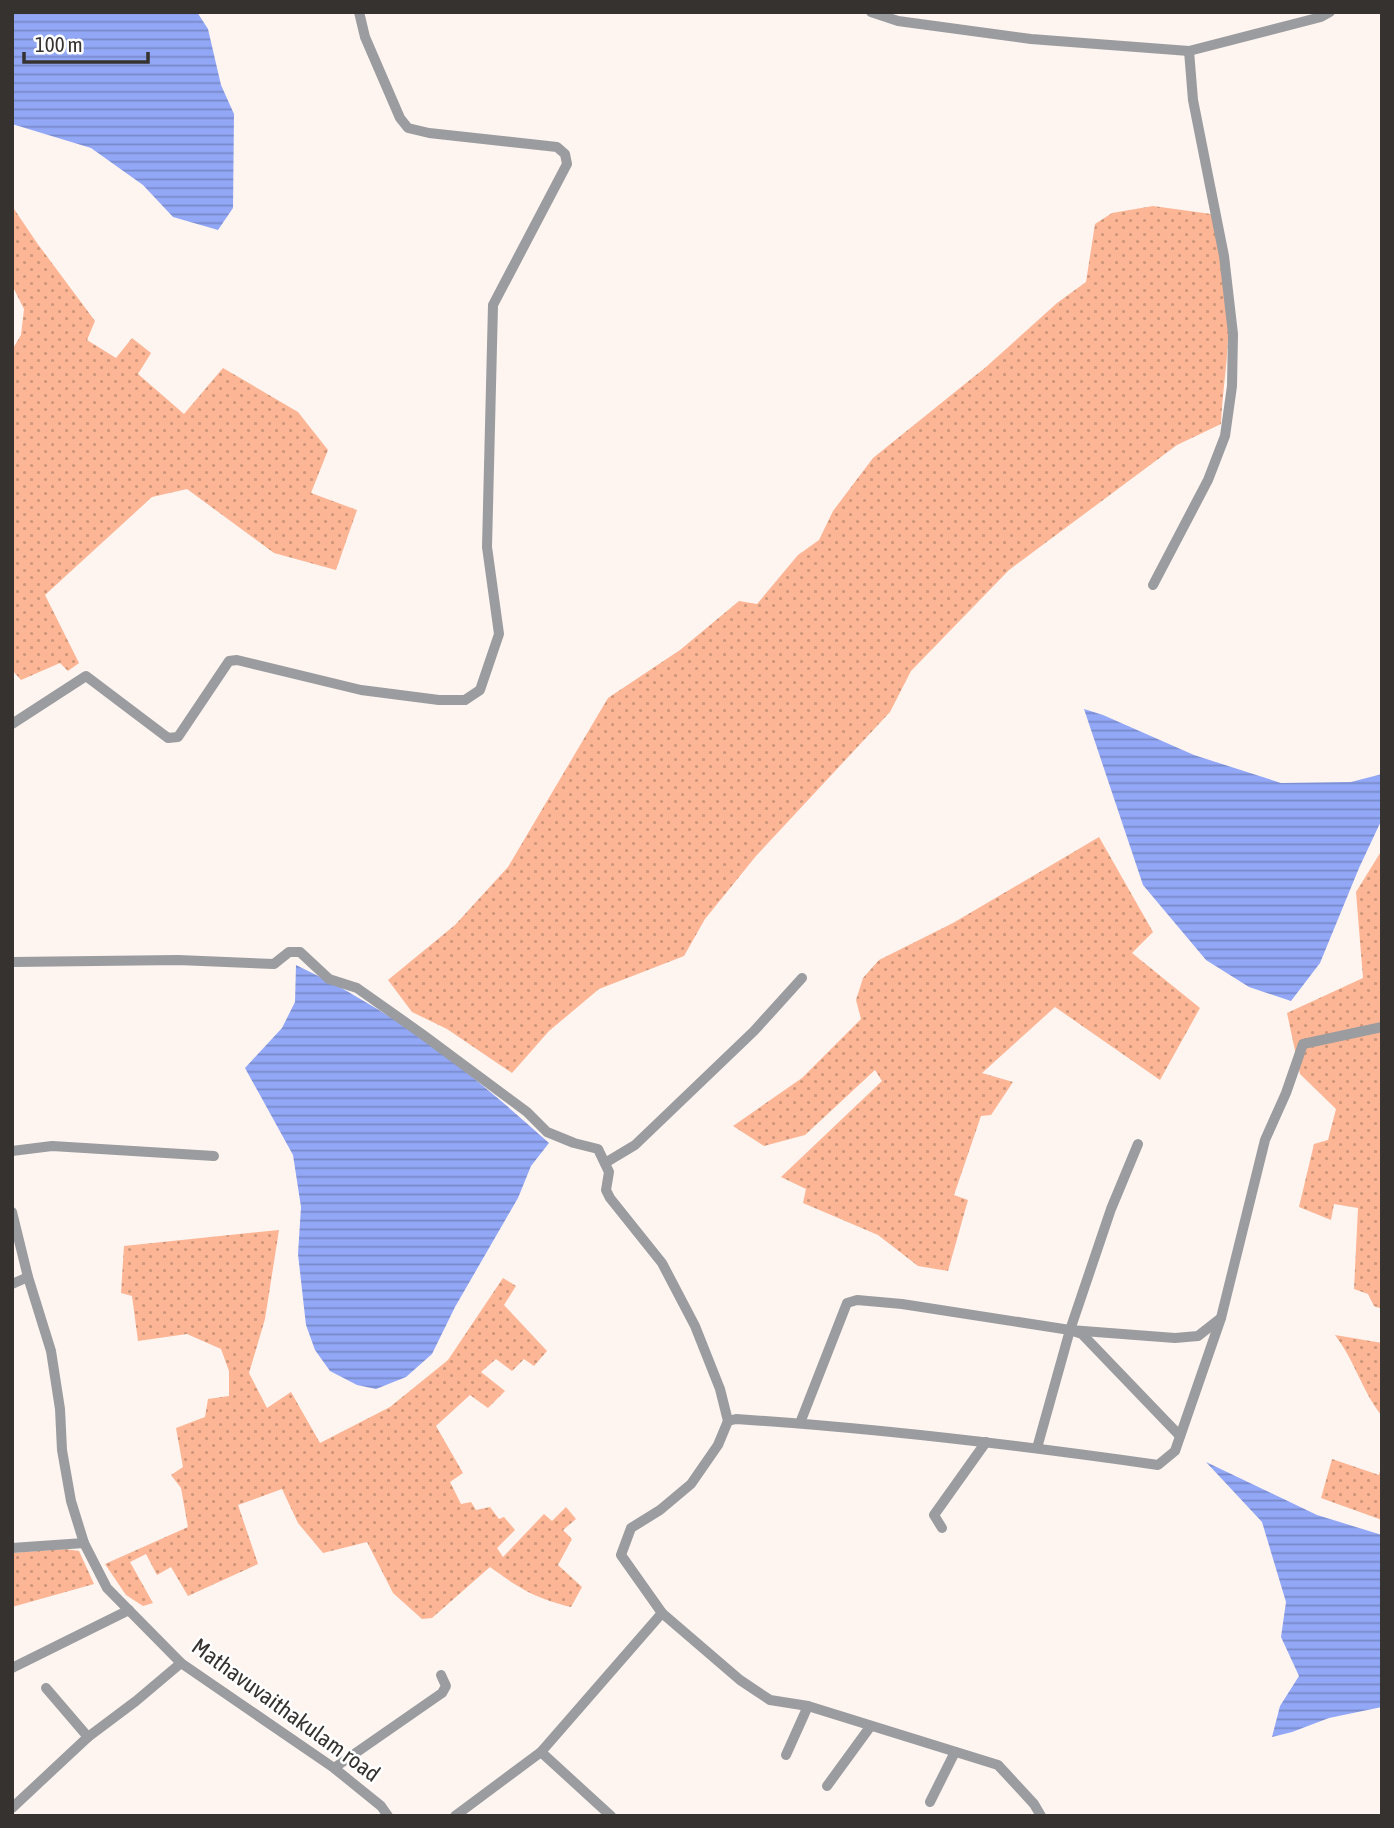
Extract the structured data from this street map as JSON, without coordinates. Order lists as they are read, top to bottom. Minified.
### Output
{"streets":{"street":["Mathavuvaithakulam road"]},"scale_bar":"100 m"}
